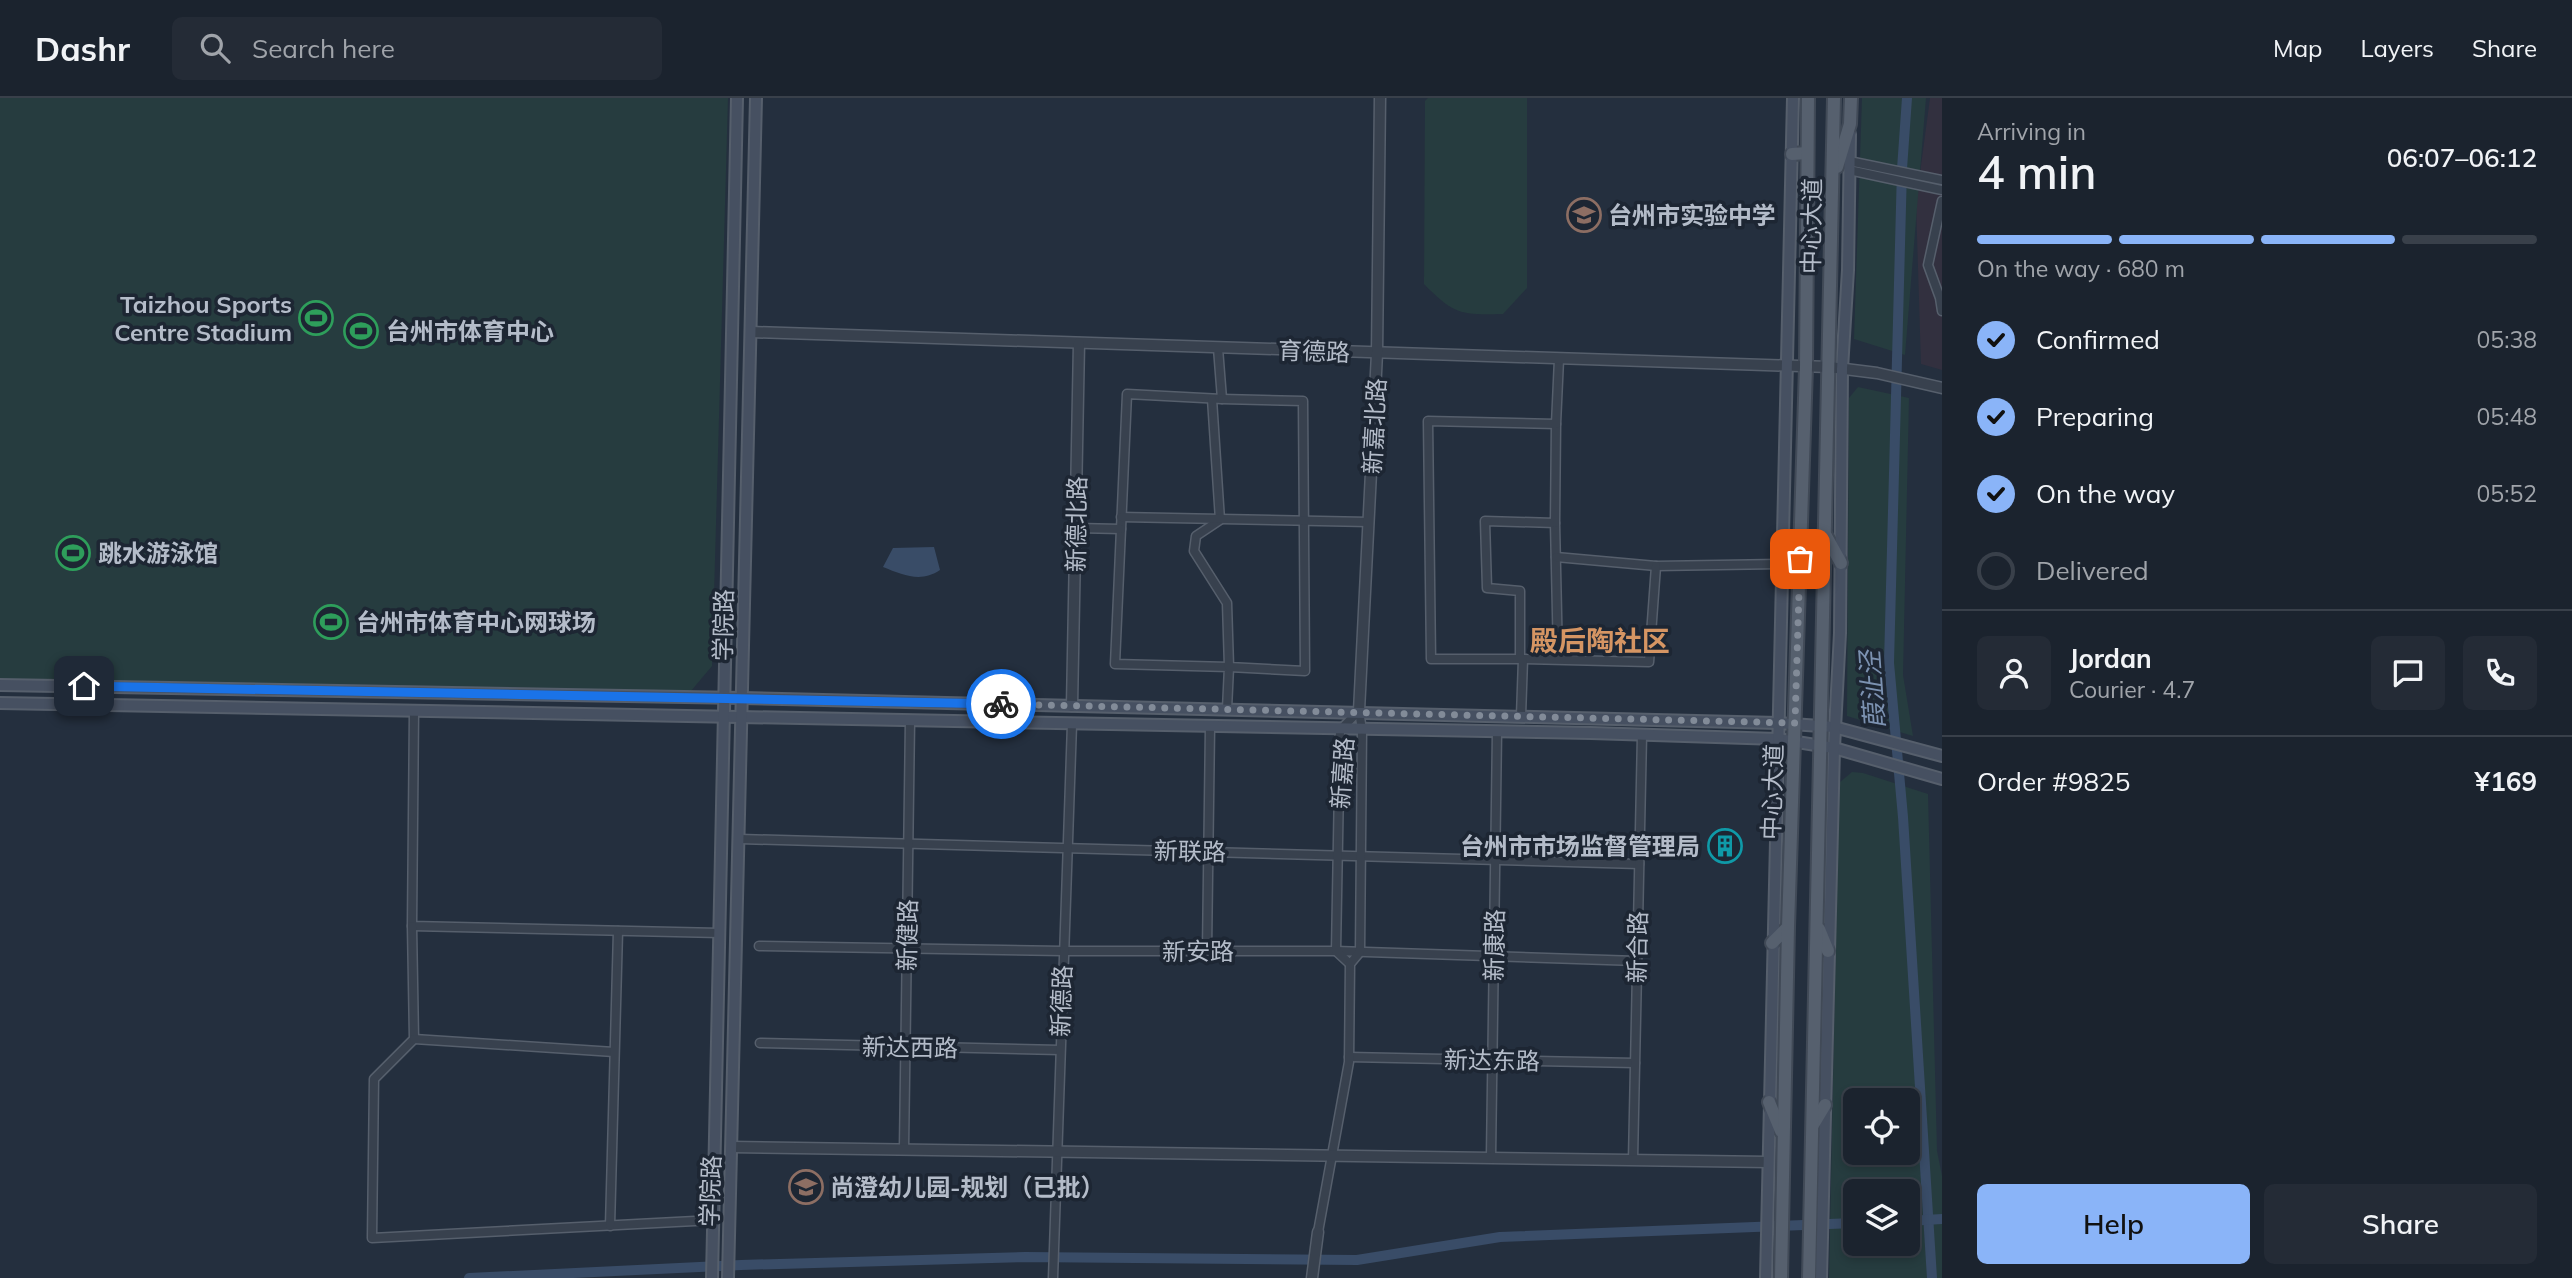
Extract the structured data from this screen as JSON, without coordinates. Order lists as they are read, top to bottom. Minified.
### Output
{"streets":{"main road":["中心大道","学院路"],"street":["育德路","新嘉北路","新德北路","新嘉路","新联路","新健路","新康路","新合路","新安路","新德路","新达西路","新达东路"]},"crossings":[["中心大道","育德路"],["育德路","新嘉北路"],["育德路","新德北路"],["育德路","学院路"],["新嘉北路","新嘉路"],["学院路","新联路"],["新嘉路","新联路"],["新嘉路","新安路"],["新联路","新健路"],["新联路","新康路"],["新联路","新合路"],["新联路","新德路"],["新健路","新安路"],["新健路","新达西路"],["新康路","新安路"],["新康路","新达东路"],["新合路","新安路"],["新合路","新达东路"],["新安路","新德路"],["新德路","新达西路"]],"districts":["殿后陶社区"],"water":["葭沚泾"],"places":{"school or university":["台州市实验中学","尚澄幼儿园-规划（已批）"],"sports":["Taizhou Sports Centre Stadium","台州市体育中心","跳水游泳馆","台州市体育中心网球场"],"building":["台州市市场监督管理局"]},"page":{"header":"Dashr","search":"Search here","nav":["Map","Layers","Share"],"heading":["4 min","Arriving in","06:07–06:12"],"panel":["Jordan","Courier · 4.7","Order #9825","¥169"],"bar":"On the way · 680 m","list":[["Confirmed","05:38"],["Preparing","05:48"],["On the way","05:52"],"Delivered"],"buttons":["Help","Share"]}}
